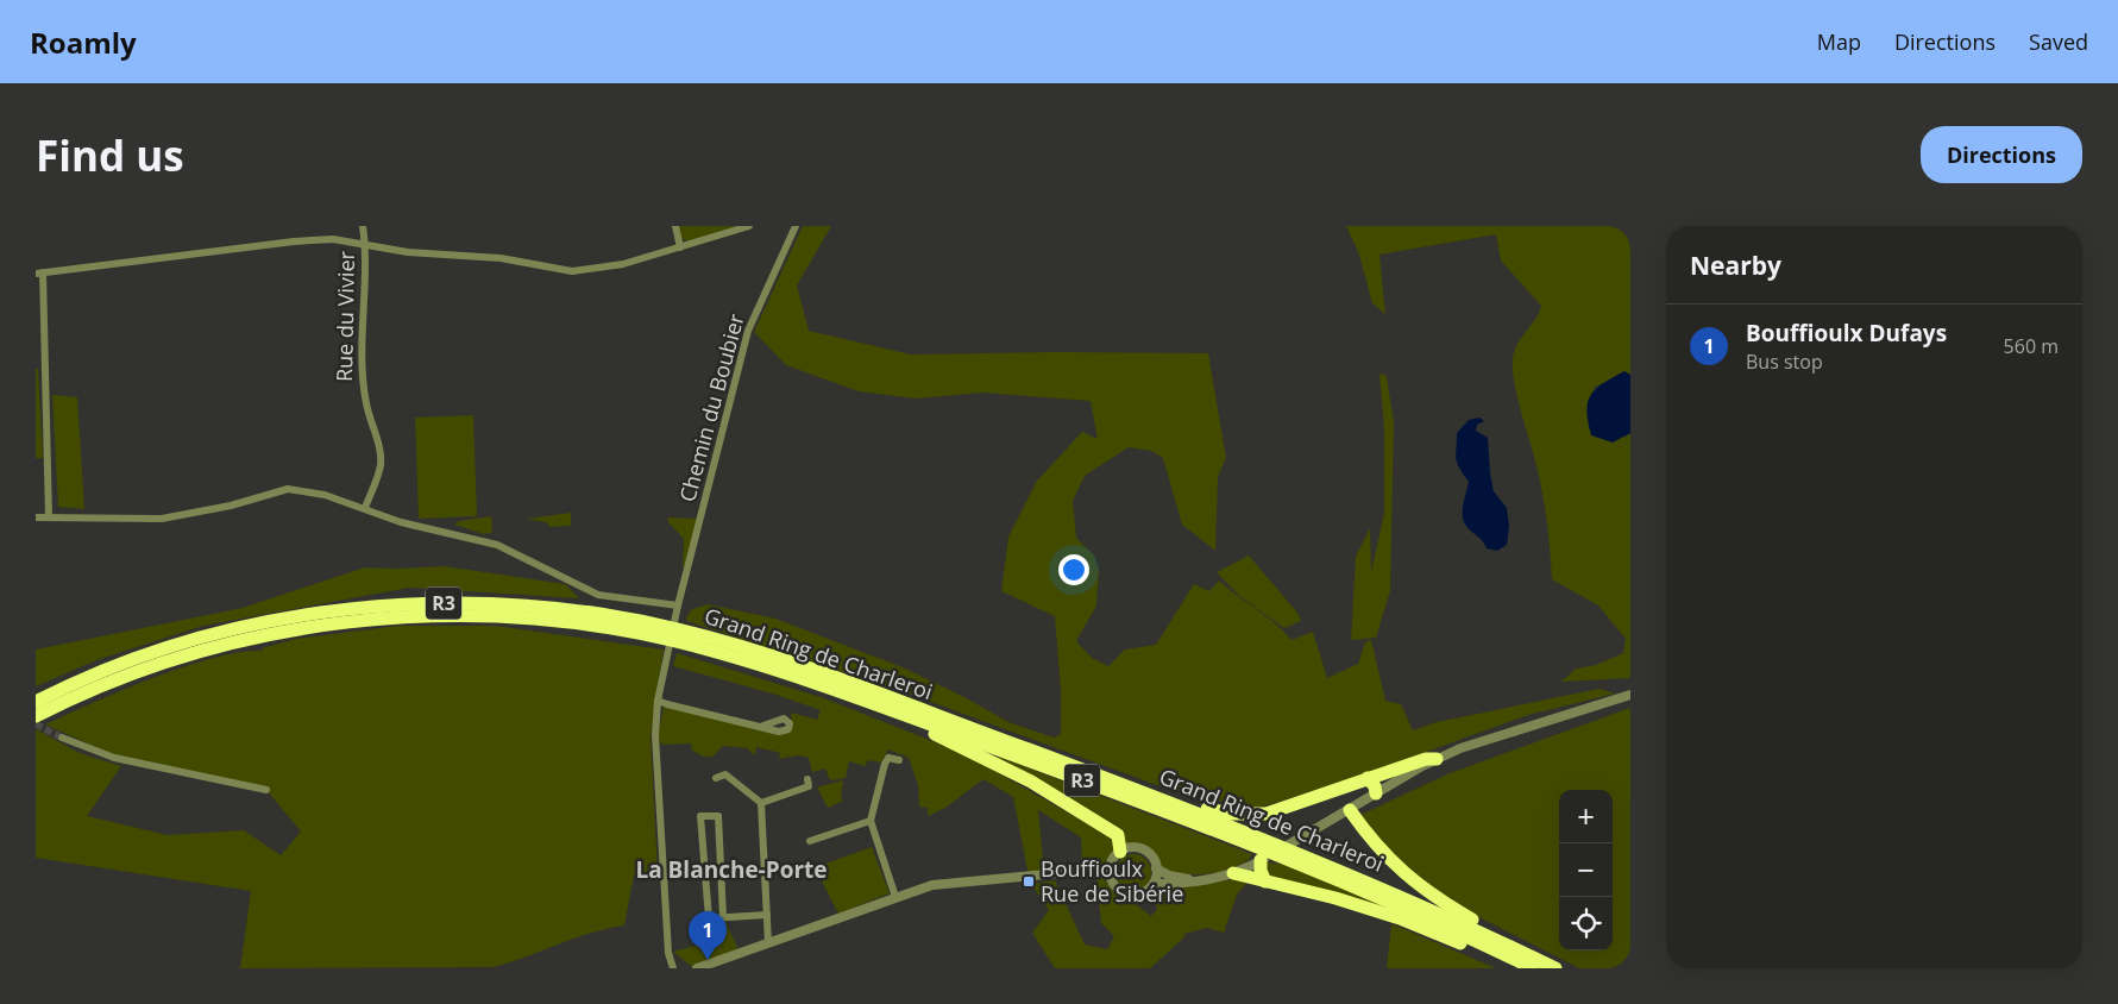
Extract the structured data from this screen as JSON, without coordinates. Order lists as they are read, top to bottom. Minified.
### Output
{"streets":{"highway":["R3","Grand Ring de Charleroi"],"street":["Rue du Vivier","Chemin du Boubier"]},"districts":["La Blanche-Porte"],"places":{"transit":["Bouffioulx Rue de Sibérie"]},"page":{"header":"Roamly","nav":["Map","Directions","Saved"],"buttons":"Directions","title":"Find us","heading":"Nearby","list":[{"mark":"1","name":"Bouffioulx Dufays","note":"Bus stop","value":"560 m"}],"map_buttons":["+","−"],"pins":"1"}}
